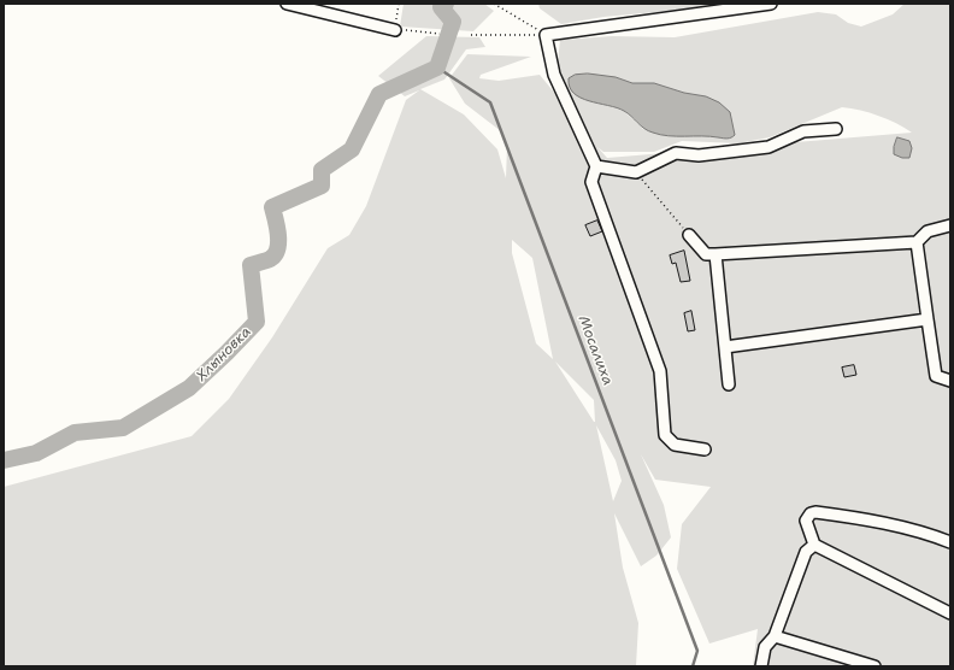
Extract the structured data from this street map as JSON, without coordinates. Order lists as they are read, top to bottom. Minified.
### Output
{"water":["Мосалиха","Хлыновка"]}
